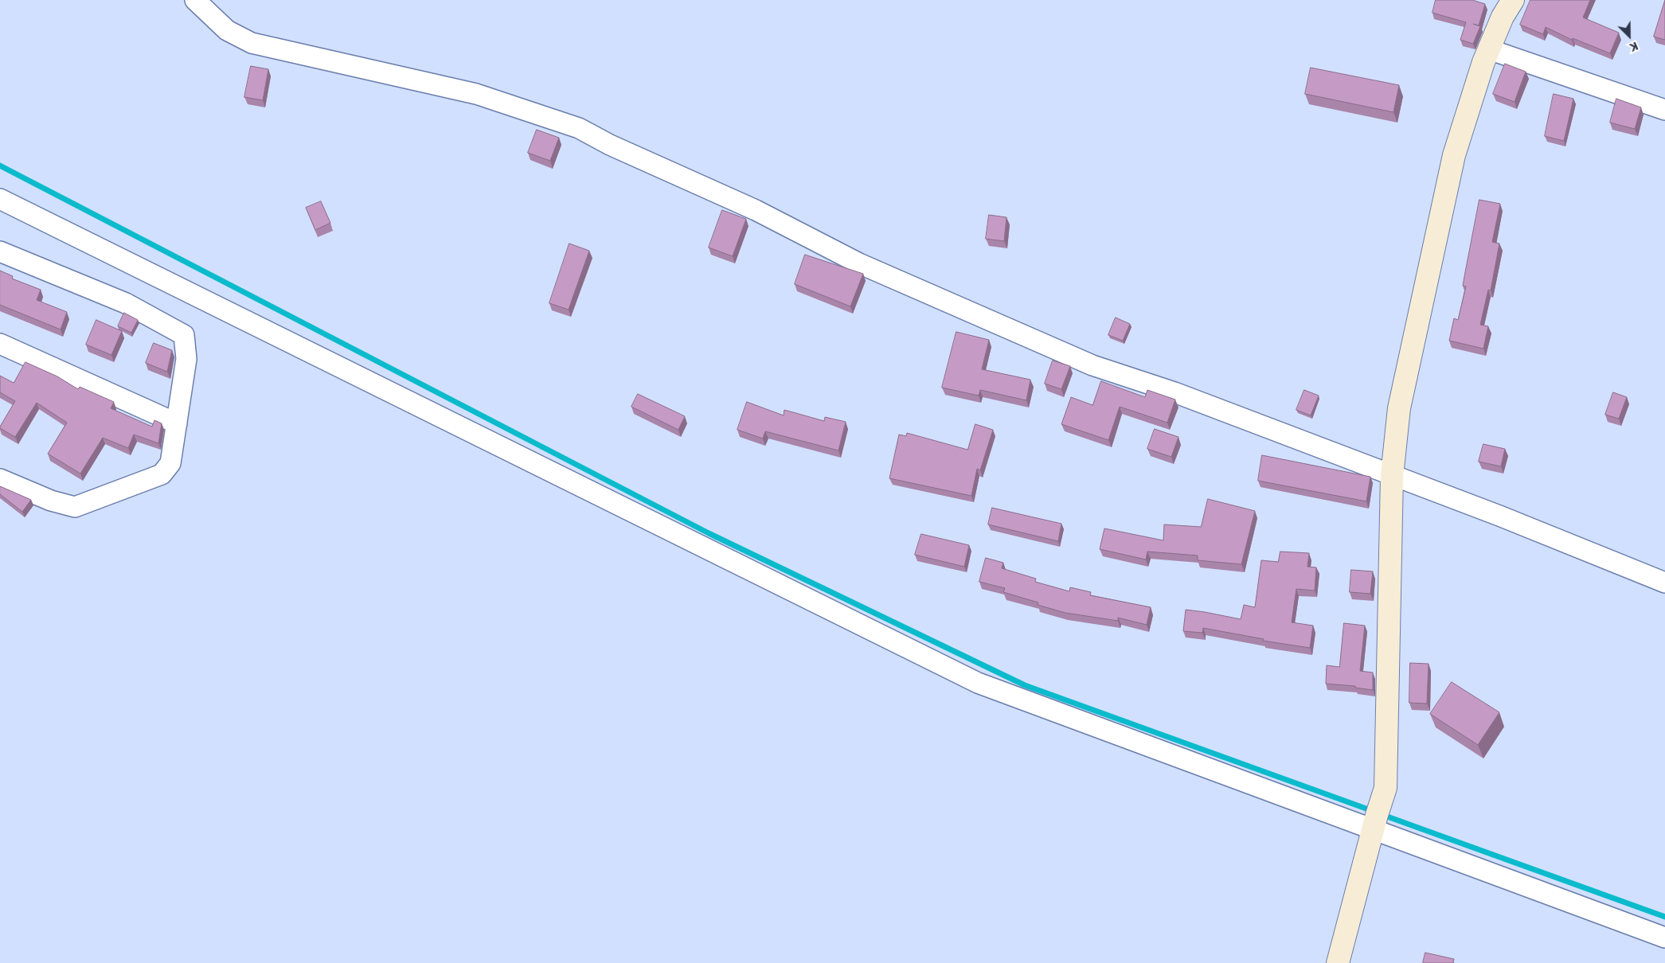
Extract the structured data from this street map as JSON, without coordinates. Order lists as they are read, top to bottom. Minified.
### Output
{"north":"bottom right"}
